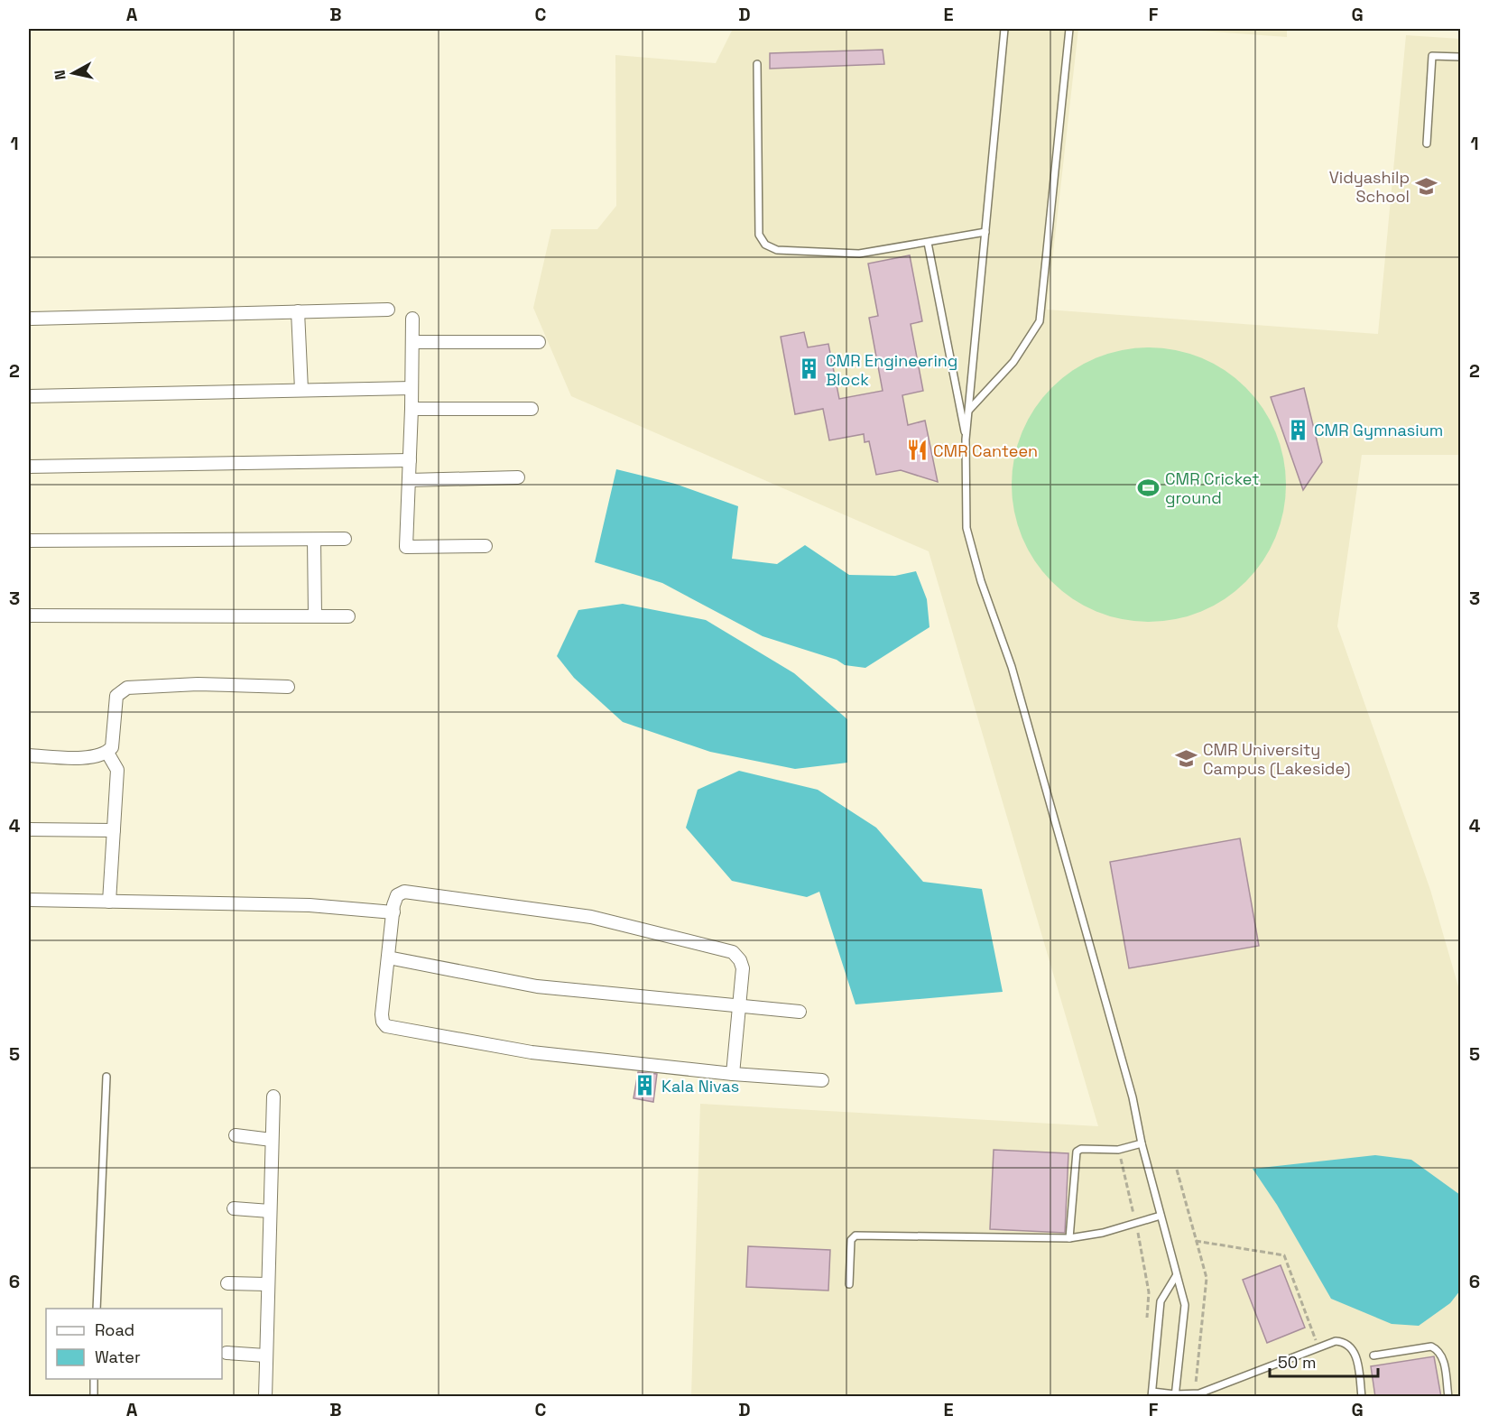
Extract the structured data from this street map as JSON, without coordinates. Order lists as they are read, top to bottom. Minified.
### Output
{"places":{"school or university":["Vidyashilp School","CMR University Campus (Lakeside)"],"building":["CMR Engineering Block","CMR Gymnasium","Kala Nivas"],"restaurant":["CMR Canteen"],"sports":["CMR Cricket ground"]},"legend":["Road","Water"],"scale_bar":"50 m","north":"left","grid":{"columns":["A","B","C","D","E","F","G"],"rows":["1","2","3","4","5","6"]}}
